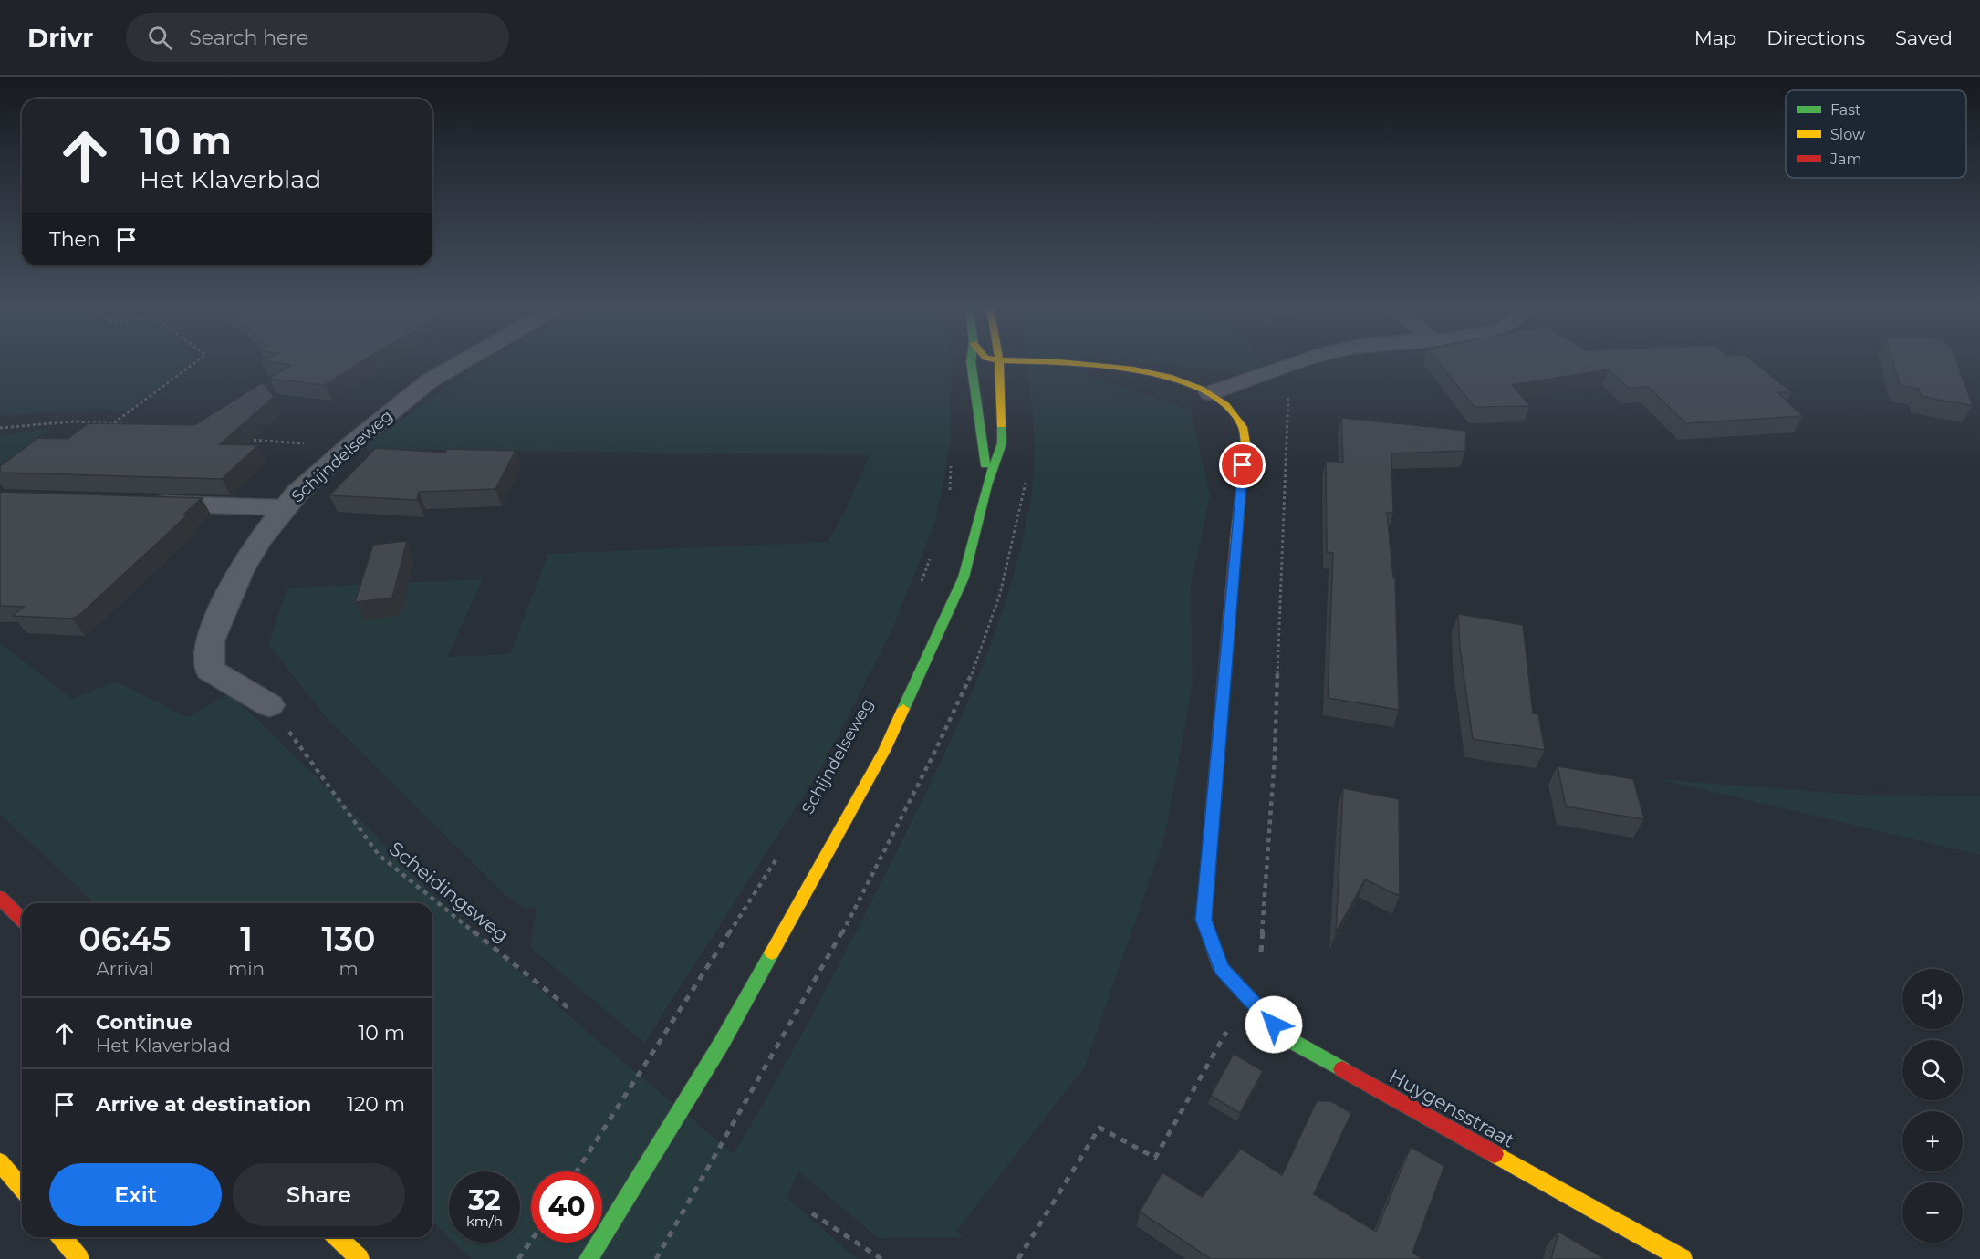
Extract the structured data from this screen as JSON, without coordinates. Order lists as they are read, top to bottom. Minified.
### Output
{"streets":{"main road":["Huygensstraat"],"street":["Schijndelseweg"],"path":["Scheidingsweg"]},"crossings":[["Schijndelseweg","Scheidingsweg"]],"legend":["Fast","Slow","Jam"],"page":{"header":"Drivr","search":"Search here","nav":["Map","Directions","Saved"],"turn":["10 m","Het Klaverblad"],"then":"Then","eta":["06:45","Arrival","1","min","130","m"],"map_buttons":["+","−"],"list":[{"name":"Continue","note":"Het Klaverblad","value":"10 m"},{"name":"Arrive at destination","value":"120 m"}],"buttons":["Exit","Share"],"speed":"32 km/h","limit":"40"}}
